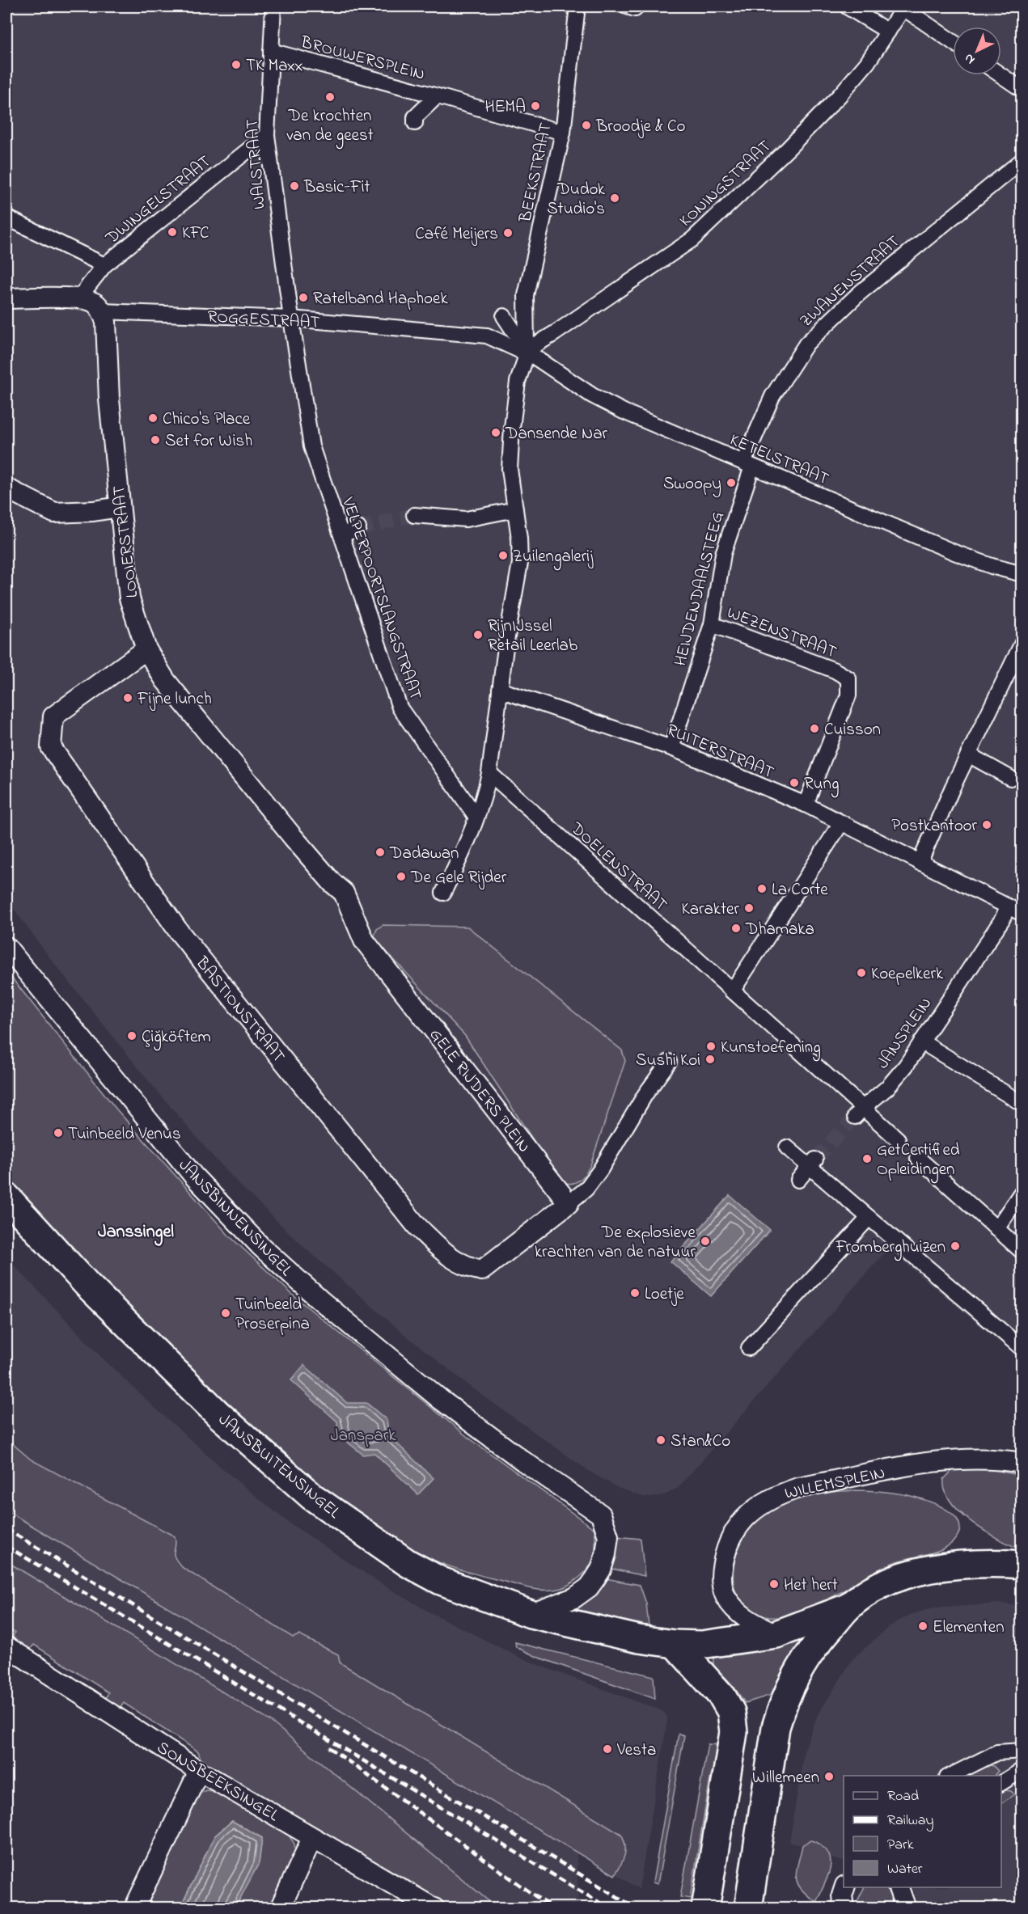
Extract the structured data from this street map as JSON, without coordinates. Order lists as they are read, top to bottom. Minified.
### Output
{"streets":{"main road":["JANSBUITENSINGEL"],"street":["BROUWERSPLEIN","WALSTRAAT","BEEKSTRAAT","KONINGSTRAAT","DWINGELSTRAAT","ZWANENSTRAAT","ROGGESTRAAT","KETELSTRAAT","LOOIERSTRAAT","HEIJDENDAALSTEEG","VELPERPOORTSLANGSTRAAT","WEZENSTRAAT","RUITERSTRAAT","DOELENSTRAAT","BASTIONSTRAAT","JANSPLEIN","GELE RIJDERS PLEIN","JANSBINNENSINGEL","WILLEMSPLEIN","SONSBEEKSINGEL"]},"crossings":[["BROUWERSPLEIN","WALSTRAAT"],["BROUWERSPLEIN","BEEKSTRAAT"],["WALSTRAAT","DWINGELSTRAAT"],["WALSTRAAT","ROGGESTRAAT"],["WALSTRAAT","VELPERPOORTSLANGSTRAAT"],["BEEKSTRAAT","KONINGSTRAAT"],["BEEKSTRAAT","ROGGESTRAAT"],["BEEKSTRAAT","KETELSTRAAT"],["BEEKSTRAAT","VELPERPOORTSLANGSTRAAT"],["BEEKSTRAAT","RUITERSTRAAT"],["BEEKSTRAAT","DOELENSTRAAT"],["KONINGSTRAAT","ROGGESTRAAT"],["KONINGSTRAAT","KETELSTRAAT"],["DWINGELSTRAAT","ROGGESTRAAT"],["ZWANENSTRAAT","KETELSTRAAT"],["ZWANENSTRAAT","HEIJDENDAALSTEEG"],["ROGGESTRAAT","KETELSTRAAT"],["ROGGESTRAAT","LOOIERSTRAAT"],["ROGGESTRAAT","VELPERPOORTSLANGSTRAAT"],["KETELSTRAAT","HEIJDENDAALSTEEG"],["LOOIERSTRAAT","BASTIONSTRAAT"],["LOOIERSTRAAT","GELE RIJDERS PLEIN"],["HEIJDENDAALSTEEG","WEZENSTRAAT"],["HEIJDENDAALSTEEG","RUITERSTRAAT"],["WEZENSTRAAT","RUITERSTRAAT"],["BASTIONSTRAAT","GELE RIJDERS PLEIN"],["JANSBINNENSINGEL","JANSBUITENSINGEL"],["JANSBUITENSINGEL","WILLEMSPLEIN"]],"districts":["Janssingel"],"parks":["Janspark"],"places":["TK Maxx","De krochten van de geest","HEMA","Broodje & Co","Basic-Fit","Dudok Studio's","KFC","Café Meijers","Ratelband Haphoek","Chico's Place","Dansende Nar","Set for Wish","Swoopy","Zuilengalerij","RijnIJssel Retail Leerlab","Fijne lunch","Cuisson","Rung","Postkantoor","Dadawan","De Gele Rijder","La Corte","Karakter","Dhamaka","Koepelkerk","Çiğköftem","Kunstoefening","Sushi Koi","Tuinbeeld Venus","GetCertified Opleidingen","De explosieve krachten van de natuur","Fromberghuizen","Loetje","Tuinbeeld Proserpina","Stan&Co","Het hert","Elementen","Vesta","Willemeen"],"legend":["Road","Railway","Park","Water"],"north":"bottom left"}
